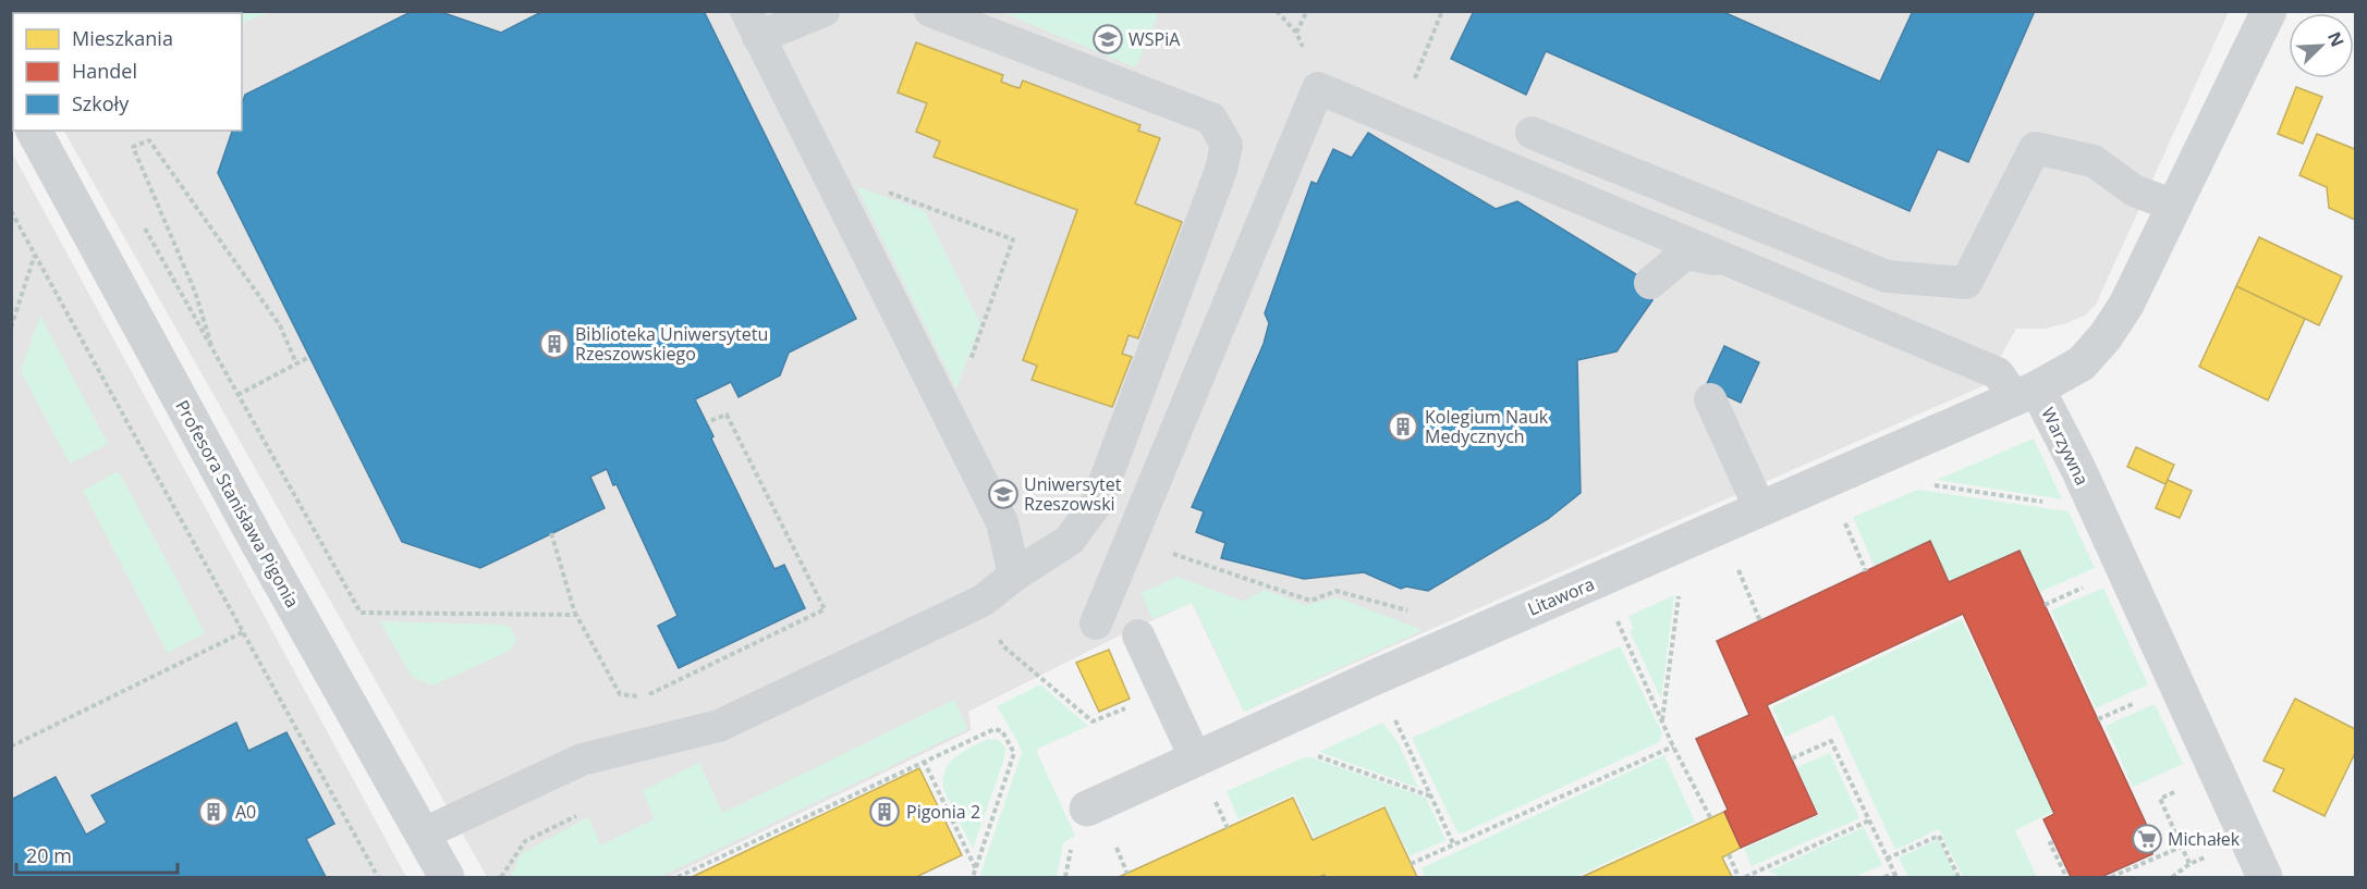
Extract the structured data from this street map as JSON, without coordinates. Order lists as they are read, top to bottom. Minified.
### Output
{"streets":{"street":["Warzywna","Profesora Stanisława Pigonia","Litawora"]},"crossings":[["Warzywna","Litawora"]],"places":{"school or university":["WSPiA","Uniwersytet Rzeszowski"],"building":["Biblioteka Uniwersytetu Rzeszowskiego","Kolegium Nauk Medycznych","A0","Pigonia 2"],"supermarket":["Michałek"]},"legend":["Mieszkania","Handel","Szkoły"],"scale_bar":"20 m","north":"top right"}
